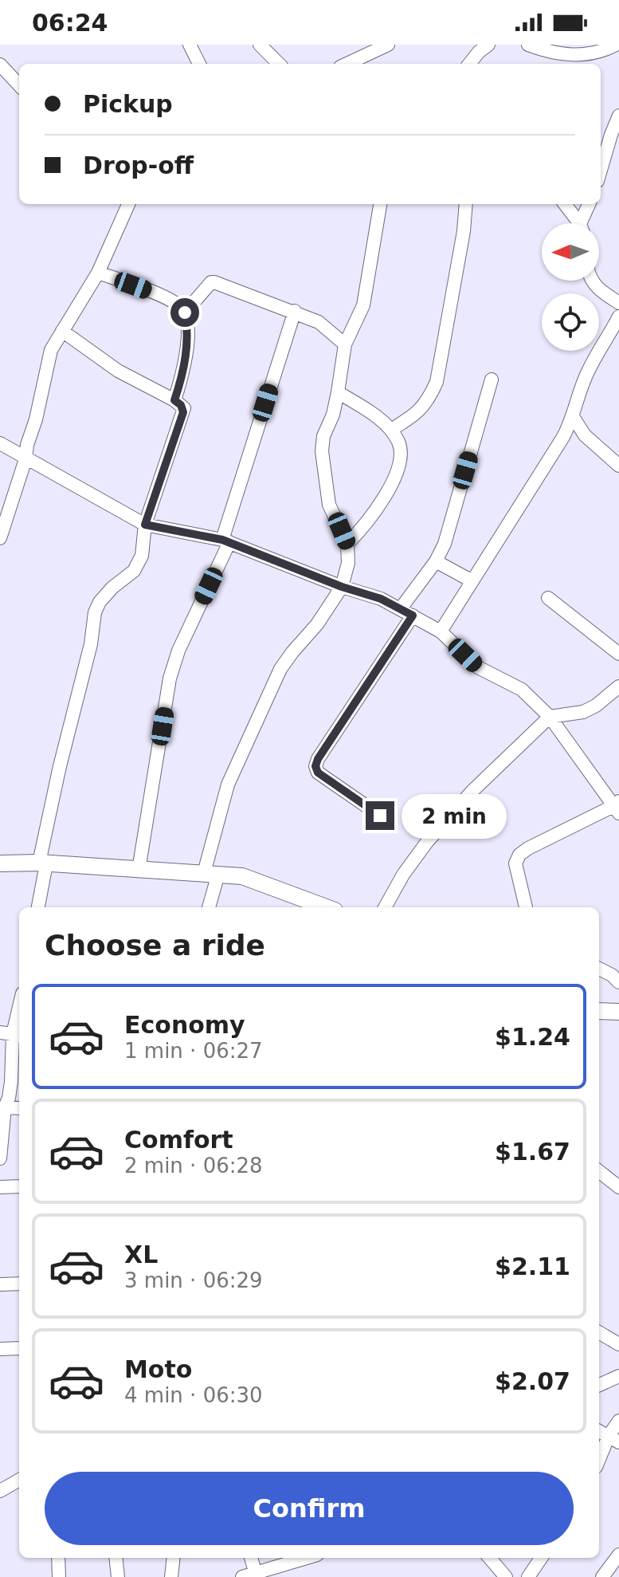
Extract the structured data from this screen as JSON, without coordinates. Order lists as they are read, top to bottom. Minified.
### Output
{"north":"left","page":{"status":"06:24","banner":["Pickup","Drop-off"],"bubble":"2 min","heading":"Choose a ride","list":[{"name":"Economy","note":"1 min · 06:27","value":"$1.24"},{"name":"Comfort","note":"2 min · 06:28","value":"$1.67"},{"name":"XL","note":"3 min · 06:29","value":"$2.11"},{"name":"Moto","note":"4 min · 06:30","value":"$2.07"}],"buttons":"Confirm"}}
